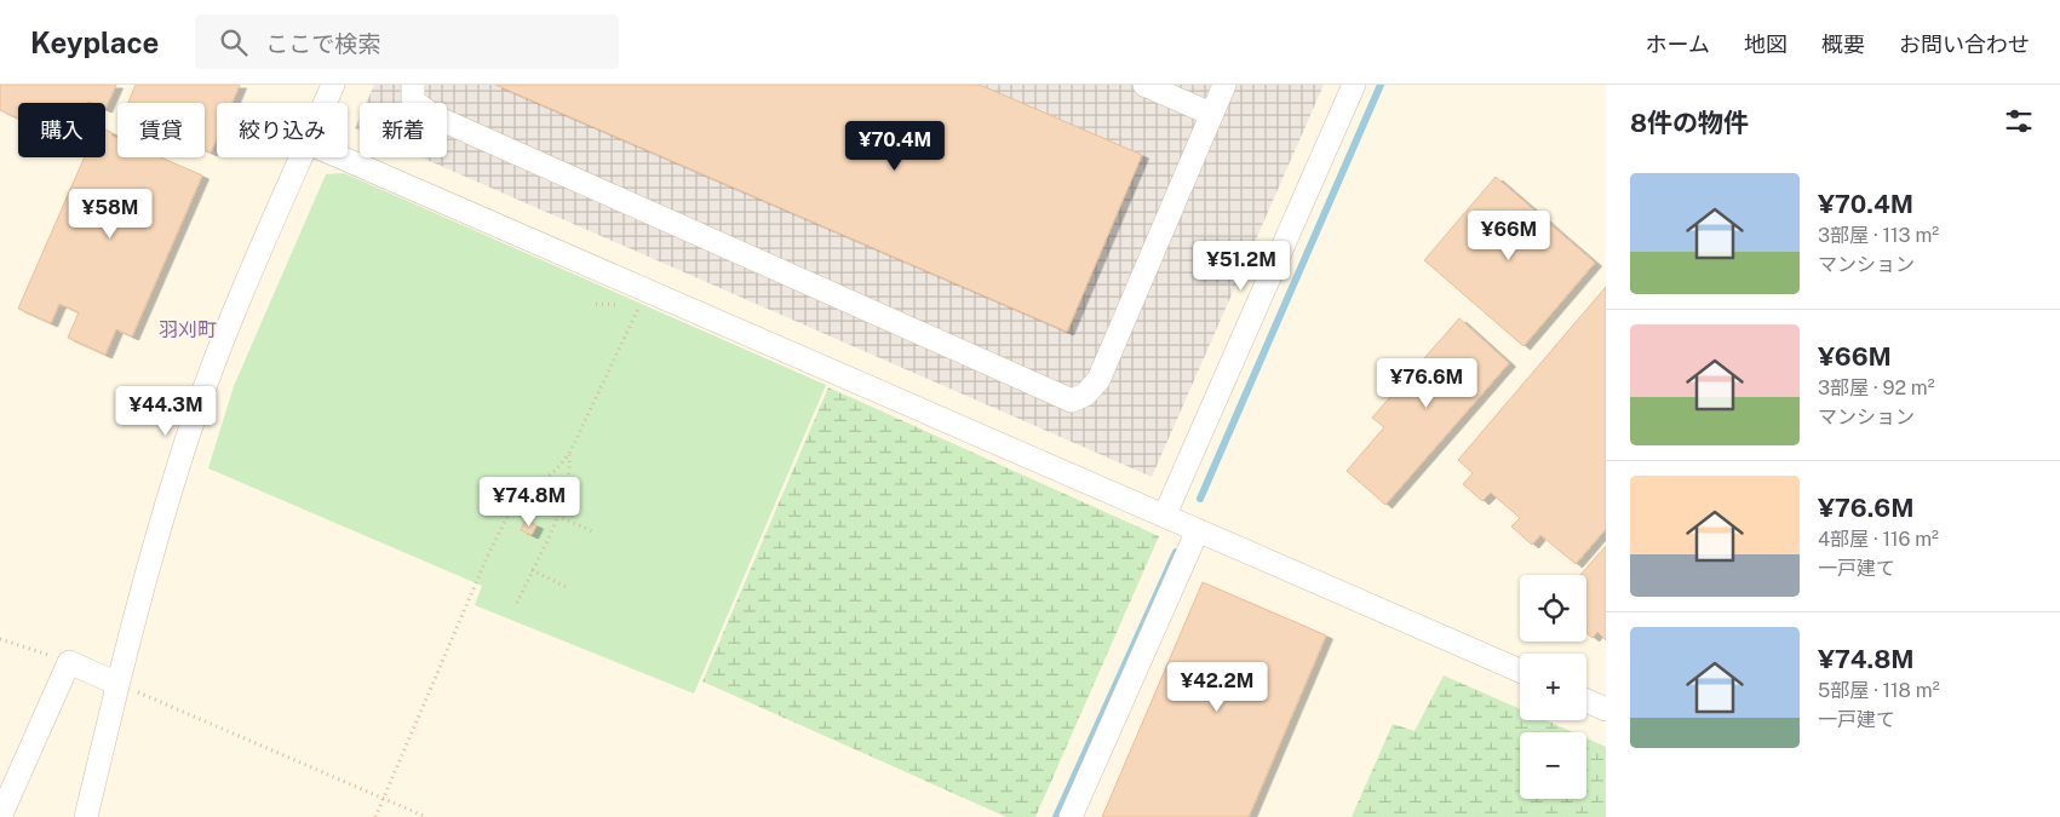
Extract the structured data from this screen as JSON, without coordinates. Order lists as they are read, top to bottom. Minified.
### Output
{"districts":["羽刈町"],"page":{"header":"Keyplace","search":"ここで検索","nav":["ホーム","地図","概要","お問い合わせ"],"heading":"8件の物件","chip":["購入","賃貸","絞り込み","新着"],"price":["¥70.4M","¥58M","¥66M","¥51.2M","¥76.6M","¥44.3M","¥74.8M","¥42.2M"],"list":[{"name":"¥70.4M","note":"3部屋 · 113 m² · マンション"},{"name":"¥66M","note":"3部屋 · 92 m² · マンション"},{"name":"¥76.6M","note":"4部屋 · 116 m² · 一戸建て"},{"name":"¥74.8M","note":"5部屋 · 118 m² · 一戸建て"}],"map_buttons":["+","−"]}}
